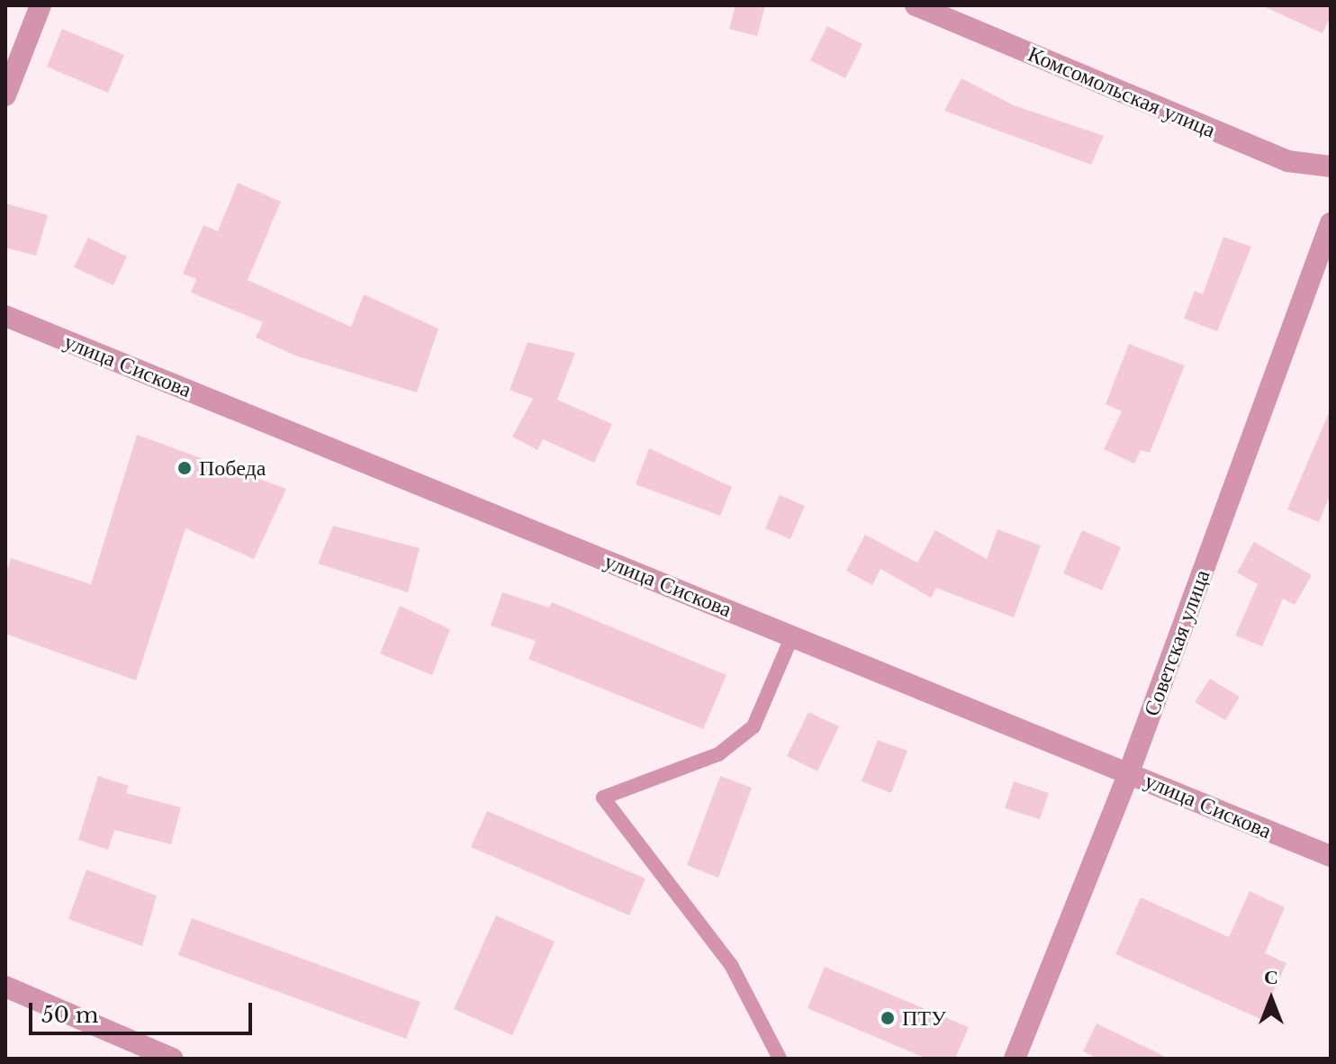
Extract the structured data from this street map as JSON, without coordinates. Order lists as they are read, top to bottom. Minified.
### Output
{"streets":{"street":["Комсомольская улица","улица Сискова","Советская улица"]},"crossings":[["улица Сискова","Советская улица"]],"places":["Победа","ПТУ"],"scale_bar":"50 m","north":"top"}
